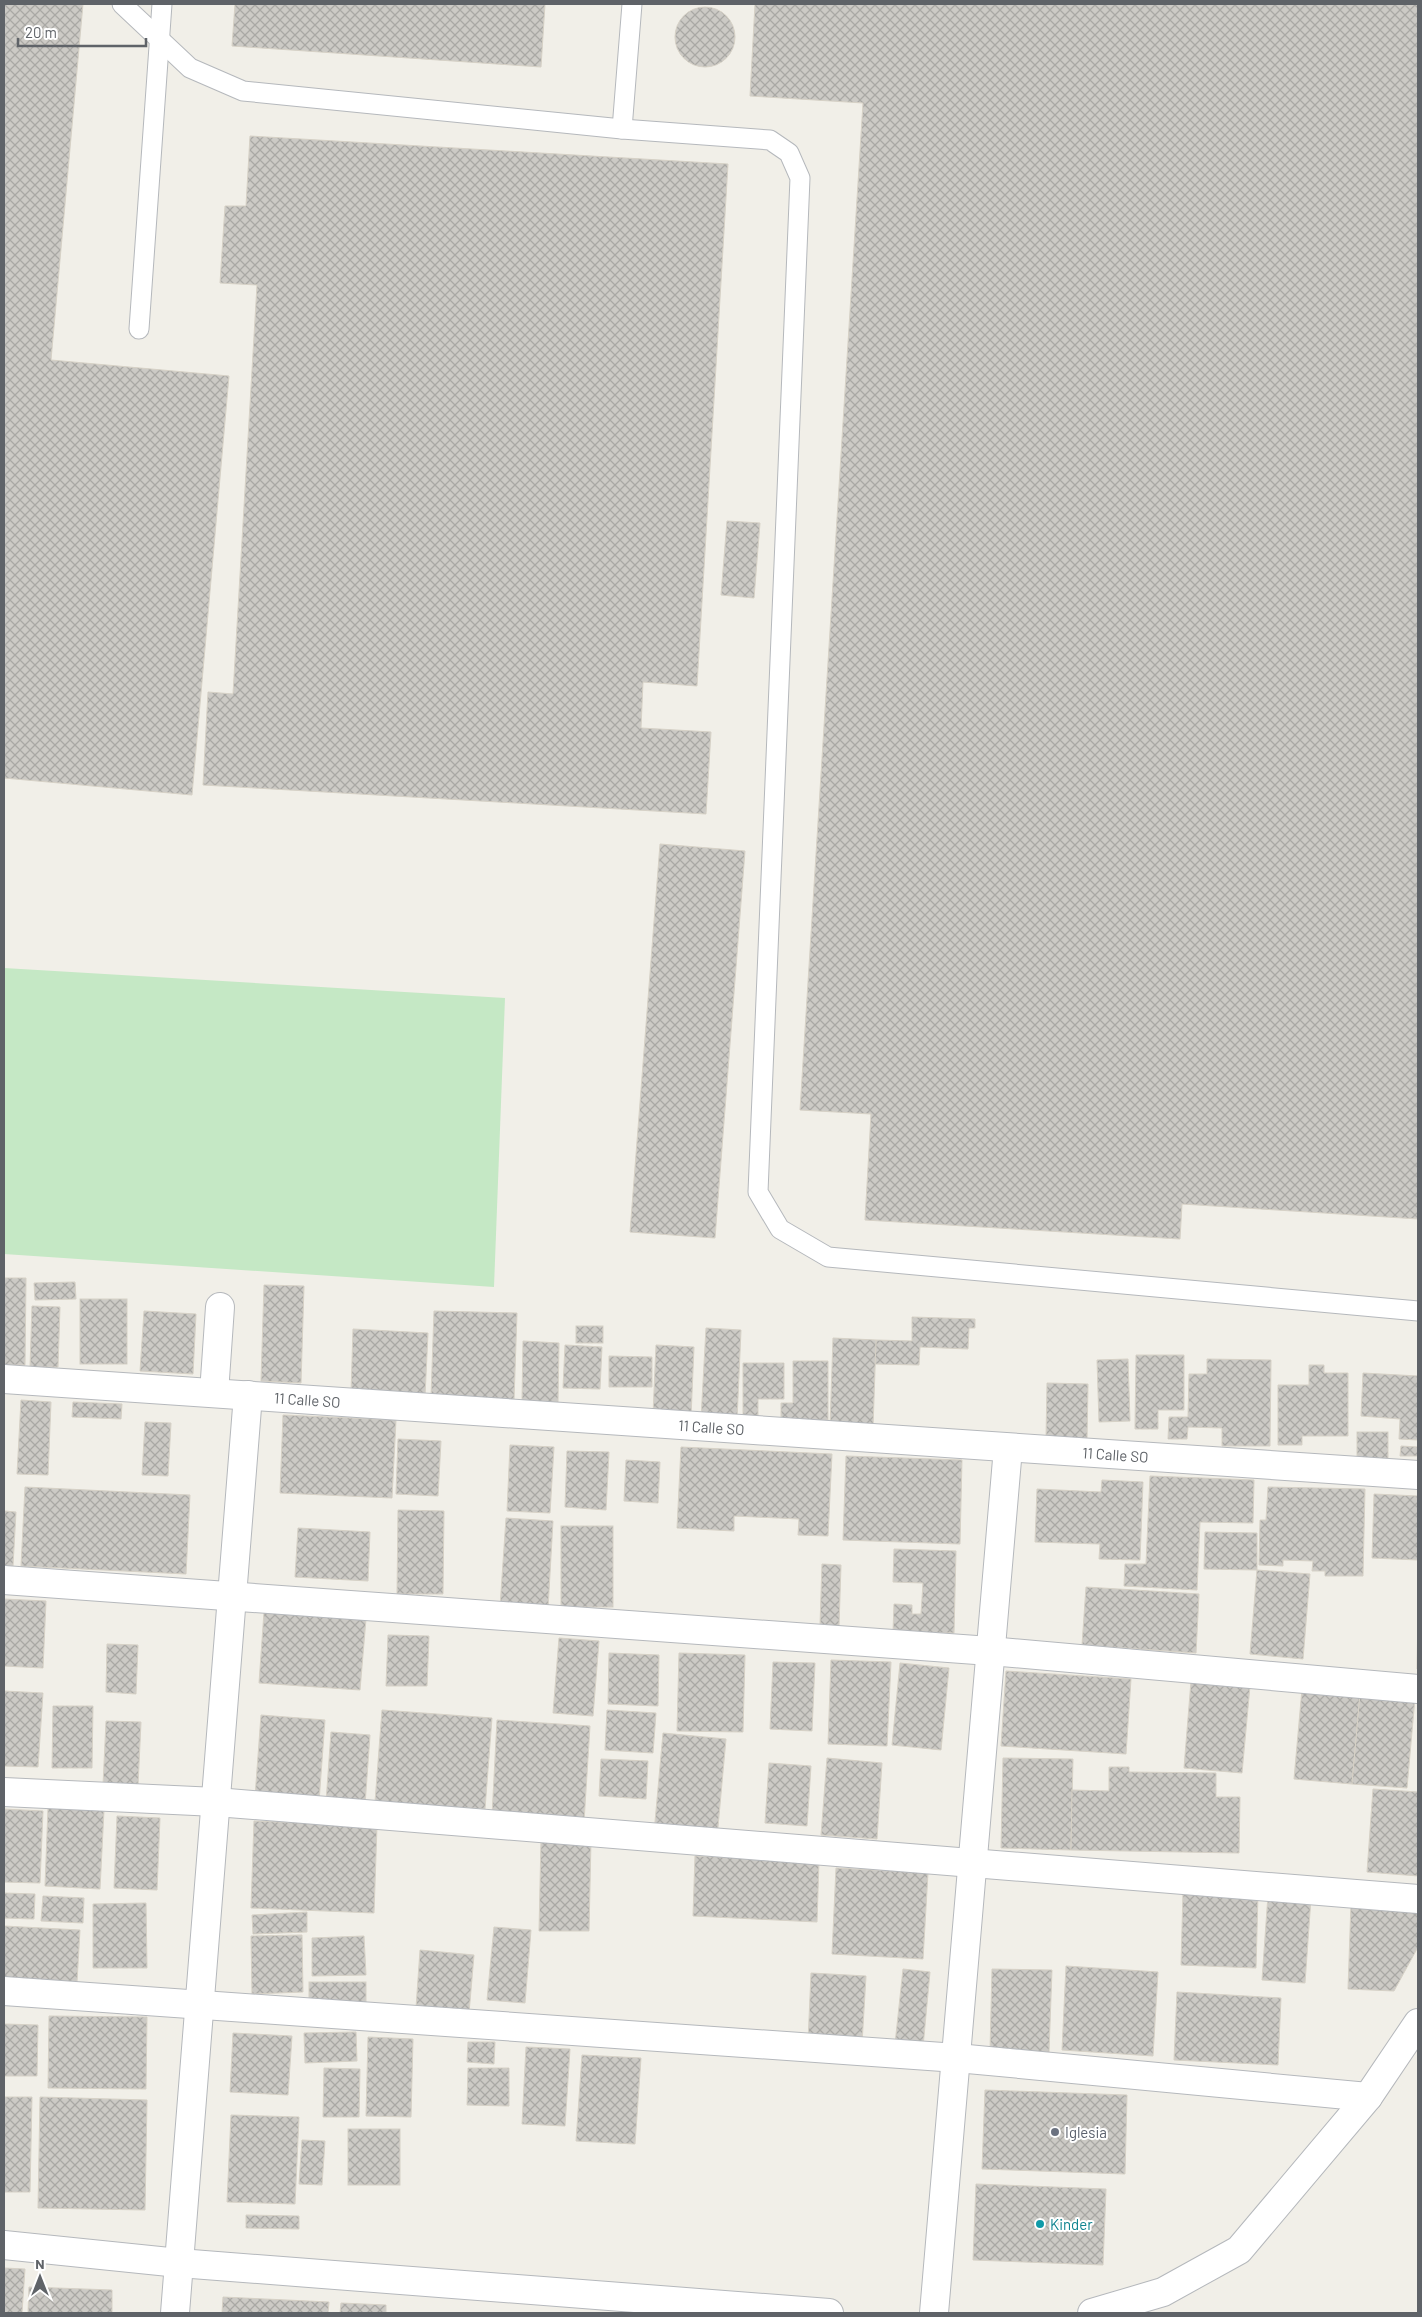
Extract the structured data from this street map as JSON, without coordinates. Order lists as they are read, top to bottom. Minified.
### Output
{"streets":{"street":["11 Calle SO"]},"places":["Iglesia","Kinder"],"scale_bar":"20 m","north":"top"}
